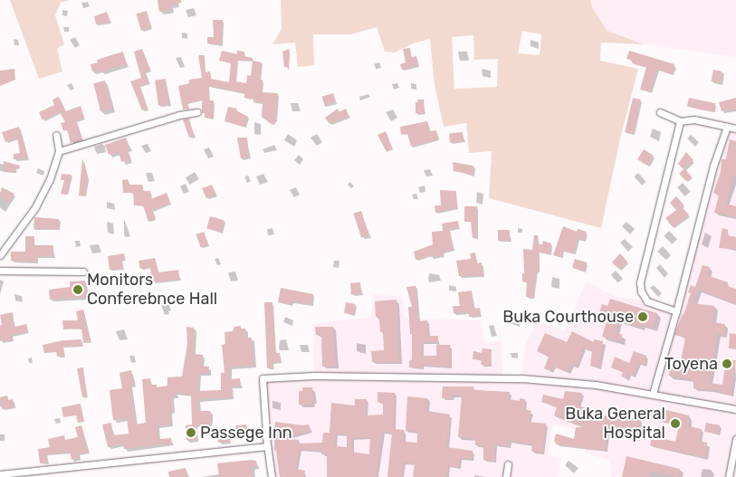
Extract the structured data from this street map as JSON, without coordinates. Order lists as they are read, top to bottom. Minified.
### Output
{"places":["Monitors Conferebnce Hall","Buka Courthouse","Toyena","Buka General Hospital","Passege Inn"]}
